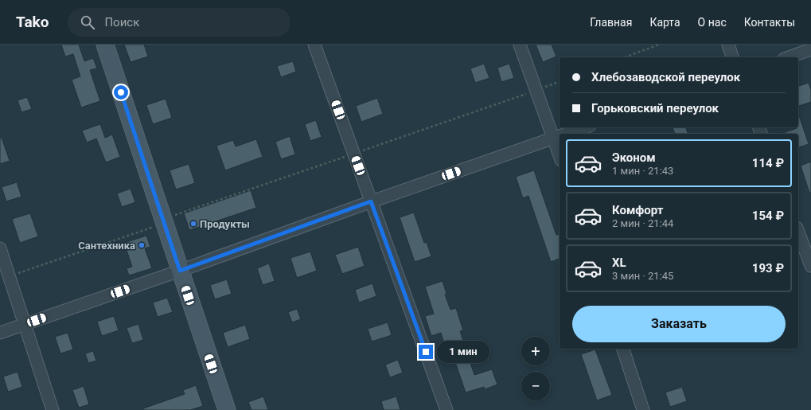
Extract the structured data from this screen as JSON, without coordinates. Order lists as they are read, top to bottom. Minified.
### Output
{"places":["Продукты","Сантехника"],"page":{"header":"Tako","search":"Поиск","nav":["Главная","Карта","О нас","Контакты"],"banner":["Хлебозаводской переулок","Горьковский переулок"],"list":[{"name":"Эконом","note":"1 мин · 21:43","value":"114 ₽"},{"name":"Комфорт","note":"2 мин · 21:44","value":"154 ₽"},{"name":"XL","note":"3 мин · 21:45","value":"193 ₽"}],"buttons":"Заказать","map_buttons":["+","−"],"bubble":"1 мин"}}
